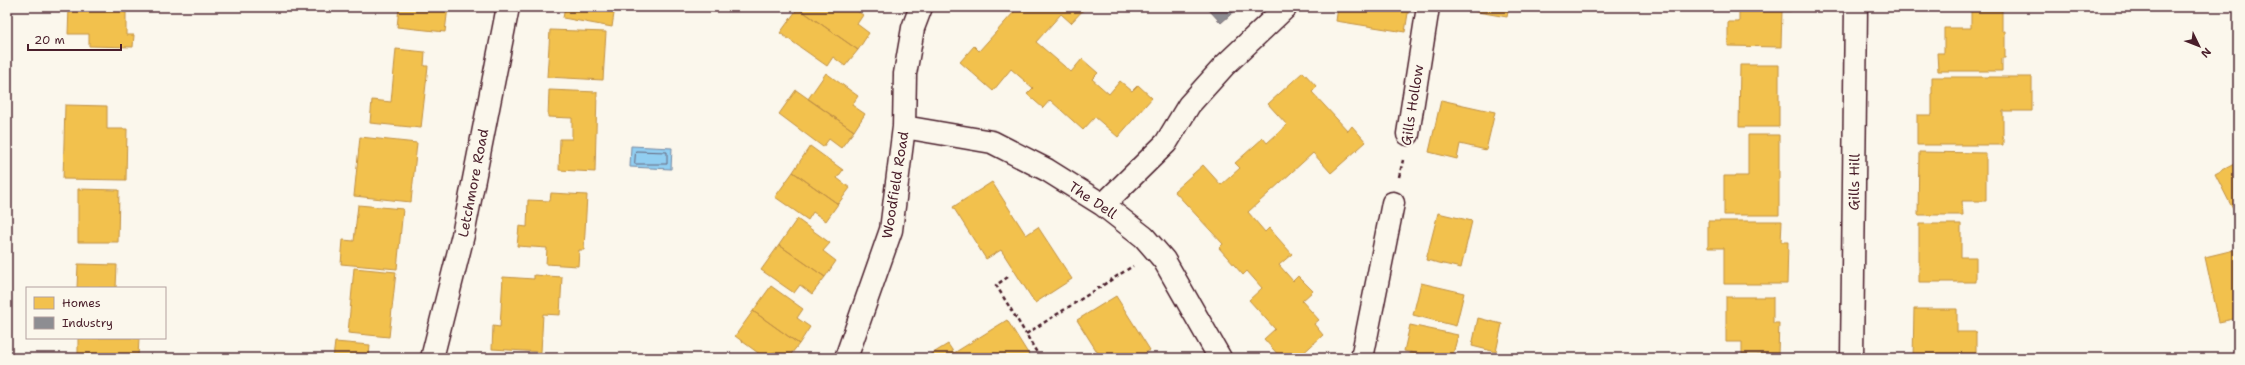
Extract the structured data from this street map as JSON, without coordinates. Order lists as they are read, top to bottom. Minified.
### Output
{"streets":{"street":["Gills Hollow","Gills Hill","Letchmore Road","Woodfield Road","The Dell"]},"crossings":[["Woodfield Road","The Dell"]],"legend":["Homes","Industry"],"scale_bar":"20 m","north":"bottom right"}
